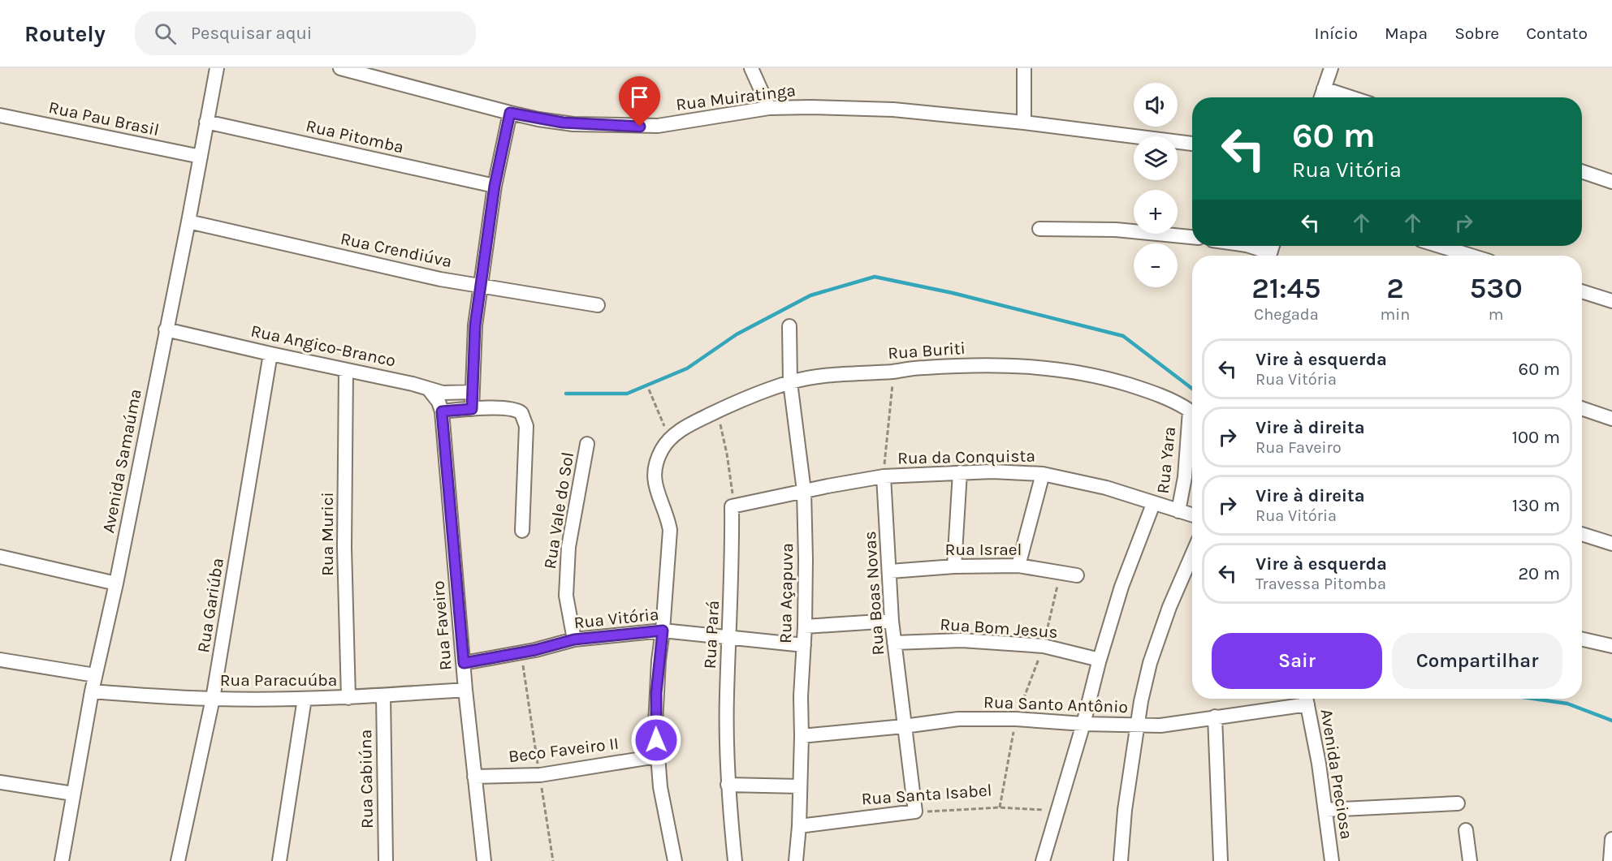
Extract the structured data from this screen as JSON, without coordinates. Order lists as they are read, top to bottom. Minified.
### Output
{"streets":{"street":["Rua Muiratinga","Rua Pau Brasil","Rua Pitomba","Rua Crendiúva","Rua Angico-Branco","Rua Buriti","Rua da Conquista","Rua Yara","Avenida Samaúma","Rua Vale do Sol","Rua Murici","Rua Israel","Rua Açapuva","Rua Boas Novas","Rua Gariúba","Rua Vitória","Rua Faveiro","Rua Bom Jesus","Rua Pará","Rua Paracuúba","Rua Santo Antônio","Beco Faveiro II","Avenida Preciosa","Rua Cabiúna","Rua Santa Isabel"]},"crossings":[["Rua Pau Brasil","Avenida Samaúma"],["Rua Pitomba","Avenida Samaúma"],["Rua Crendiúva","Avenida Samaúma"],["Rua Angico-Branco","Avenida Samaúma"],["Rua Angico-Branco","Rua Murici"],["Rua Angico-Branco","Rua Gariúba"],["Rua Angico-Branco","Rua Faveiro"],["Rua Buriti","Rua Yara"],["Rua Buriti","Rua Açapuva"],["Rua Buriti","Rua Vitória"],["Rua Buriti","Beco Faveiro II"],["Rua da Conquista","Rua Yara"],["Rua da Conquista","Rua Açapuva"],["Rua da Conquista","Rua Boas Novas"],["Rua da Conquista","Rua Pará"],["Avenida Samaúma","Rua Paracuúba"],["Rua Vale do Sol","Rua Vitória"],["Rua Murici","Rua Paracuúba"],["Rua Israel","Rua Boas Novas"],["Rua Açapuva","Rua Vitória"],["Rua Açapuva","Rua Santo Antônio"],["Rua Açapuva","Rua Santa Isabel"],["Rua Boas Novas","Rua Bom Jesus"],["Rua Boas Novas","Rua Santo Antônio"],["Rua Boas Novas","Rua Santa Isabel"],["Rua Gariúba","Rua Paracuúba"],["Rua Vitória","Rua Faveiro"],["Rua Vitória","Rua Pará"],["Rua Faveiro","Rua Paracuúba"],["Rua Faveiro","Beco Faveiro II"],["Rua Paracuúba","Rua Cabiúna"],["Rua Santo Antônio","Avenida Preciosa"]],"page":{"header":"Routely","search":"Pesquisar aqui","nav":["Início","Mapa","Sobre","Contato"],"map_buttons":["+","−"],"turn":["60 m","Rua Vitória"],"eta":["21:45","Chegada","2","min","530","m"],"list":[{"name":"Vire à esquerda","note":"Rua Vitória","value":"60 m"},{"name":"Vire à direita","note":"Rua Faveiro","value":"100 m"},{"name":"Vire à direita","note":"Rua Vitória","value":"130 m"},{"name":"Vire à esquerda","note":"Travessa Pitomba","value":"20 m"}],"buttons":["Sair","Compartilhar"]}}
